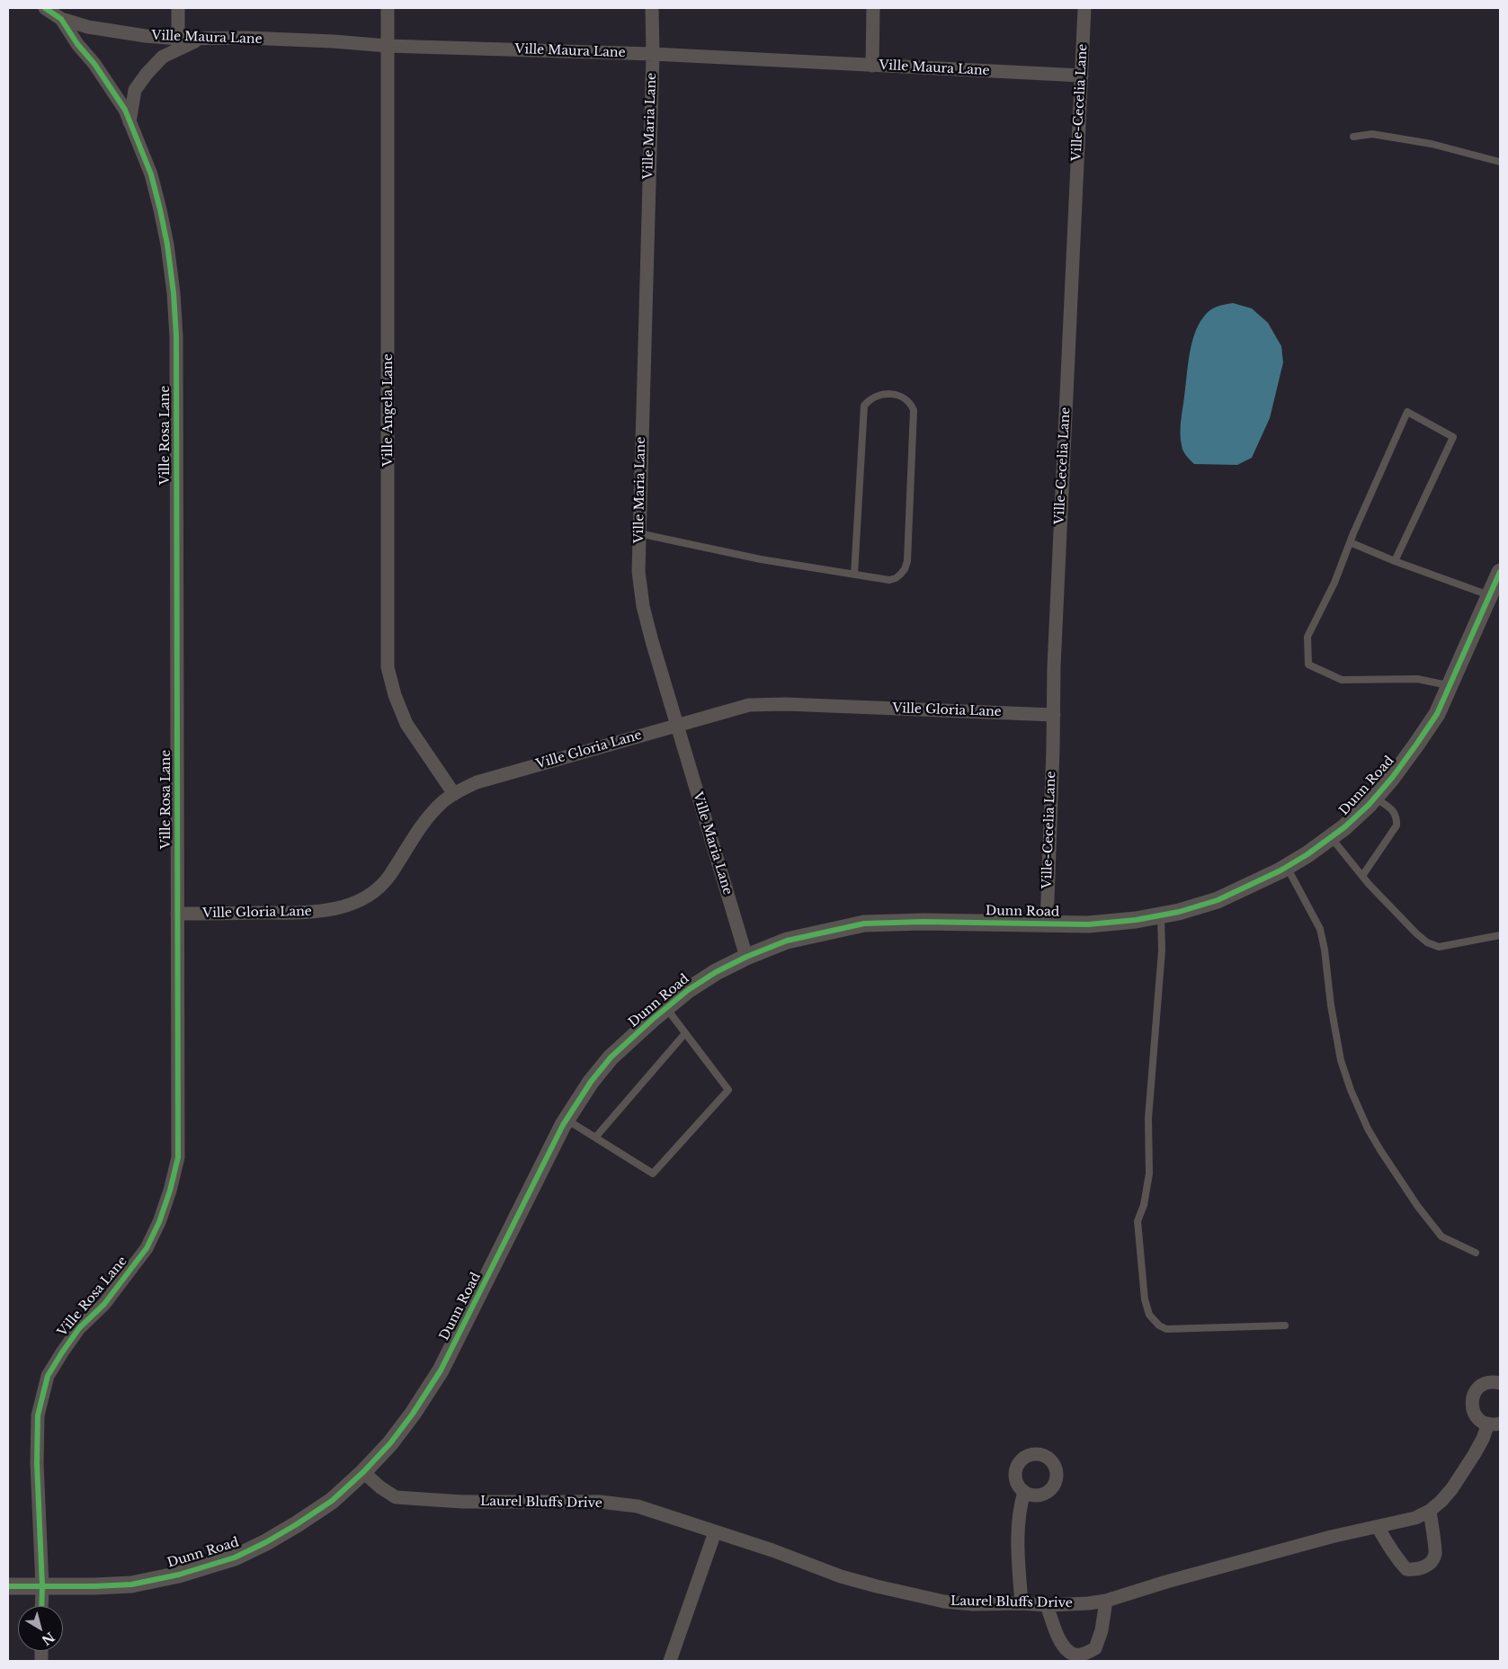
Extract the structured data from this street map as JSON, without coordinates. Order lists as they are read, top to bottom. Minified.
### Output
{"streets":{"street":["Ville Maura Lane","Ville-Cecelia Lane","Ville Maria Lane","Ville Angela Lane","Ville Rosa Lane","Ville Gloria Lane","Dunn Road","Laurel Bluffs Drive"]},"crossings":[["Ville Maura Lane","Ville-Cecelia Lane"],["Ville Maura Lane","Ville Maria Lane"],["Ville Maura Lane","Ville Angela Lane"],["Ville Maura Lane","Ville Rosa Lane"],["Ville-Cecelia Lane","Ville Gloria Lane"],["Ville-Cecelia Lane","Dunn Road"],["Ville Maria Lane","Ville Gloria Lane"],["Ville Maria Lane","Dunn Road"],["Ville Angela Lane","Ville Gloria Lane"],["Ville Rosa Lane","Ville Gloria Lane"],["Ville Rosa Lane","Dunn Road"],["Dunn Road","Laurel Bluffs Drive"]],"north":"bottom right"}
